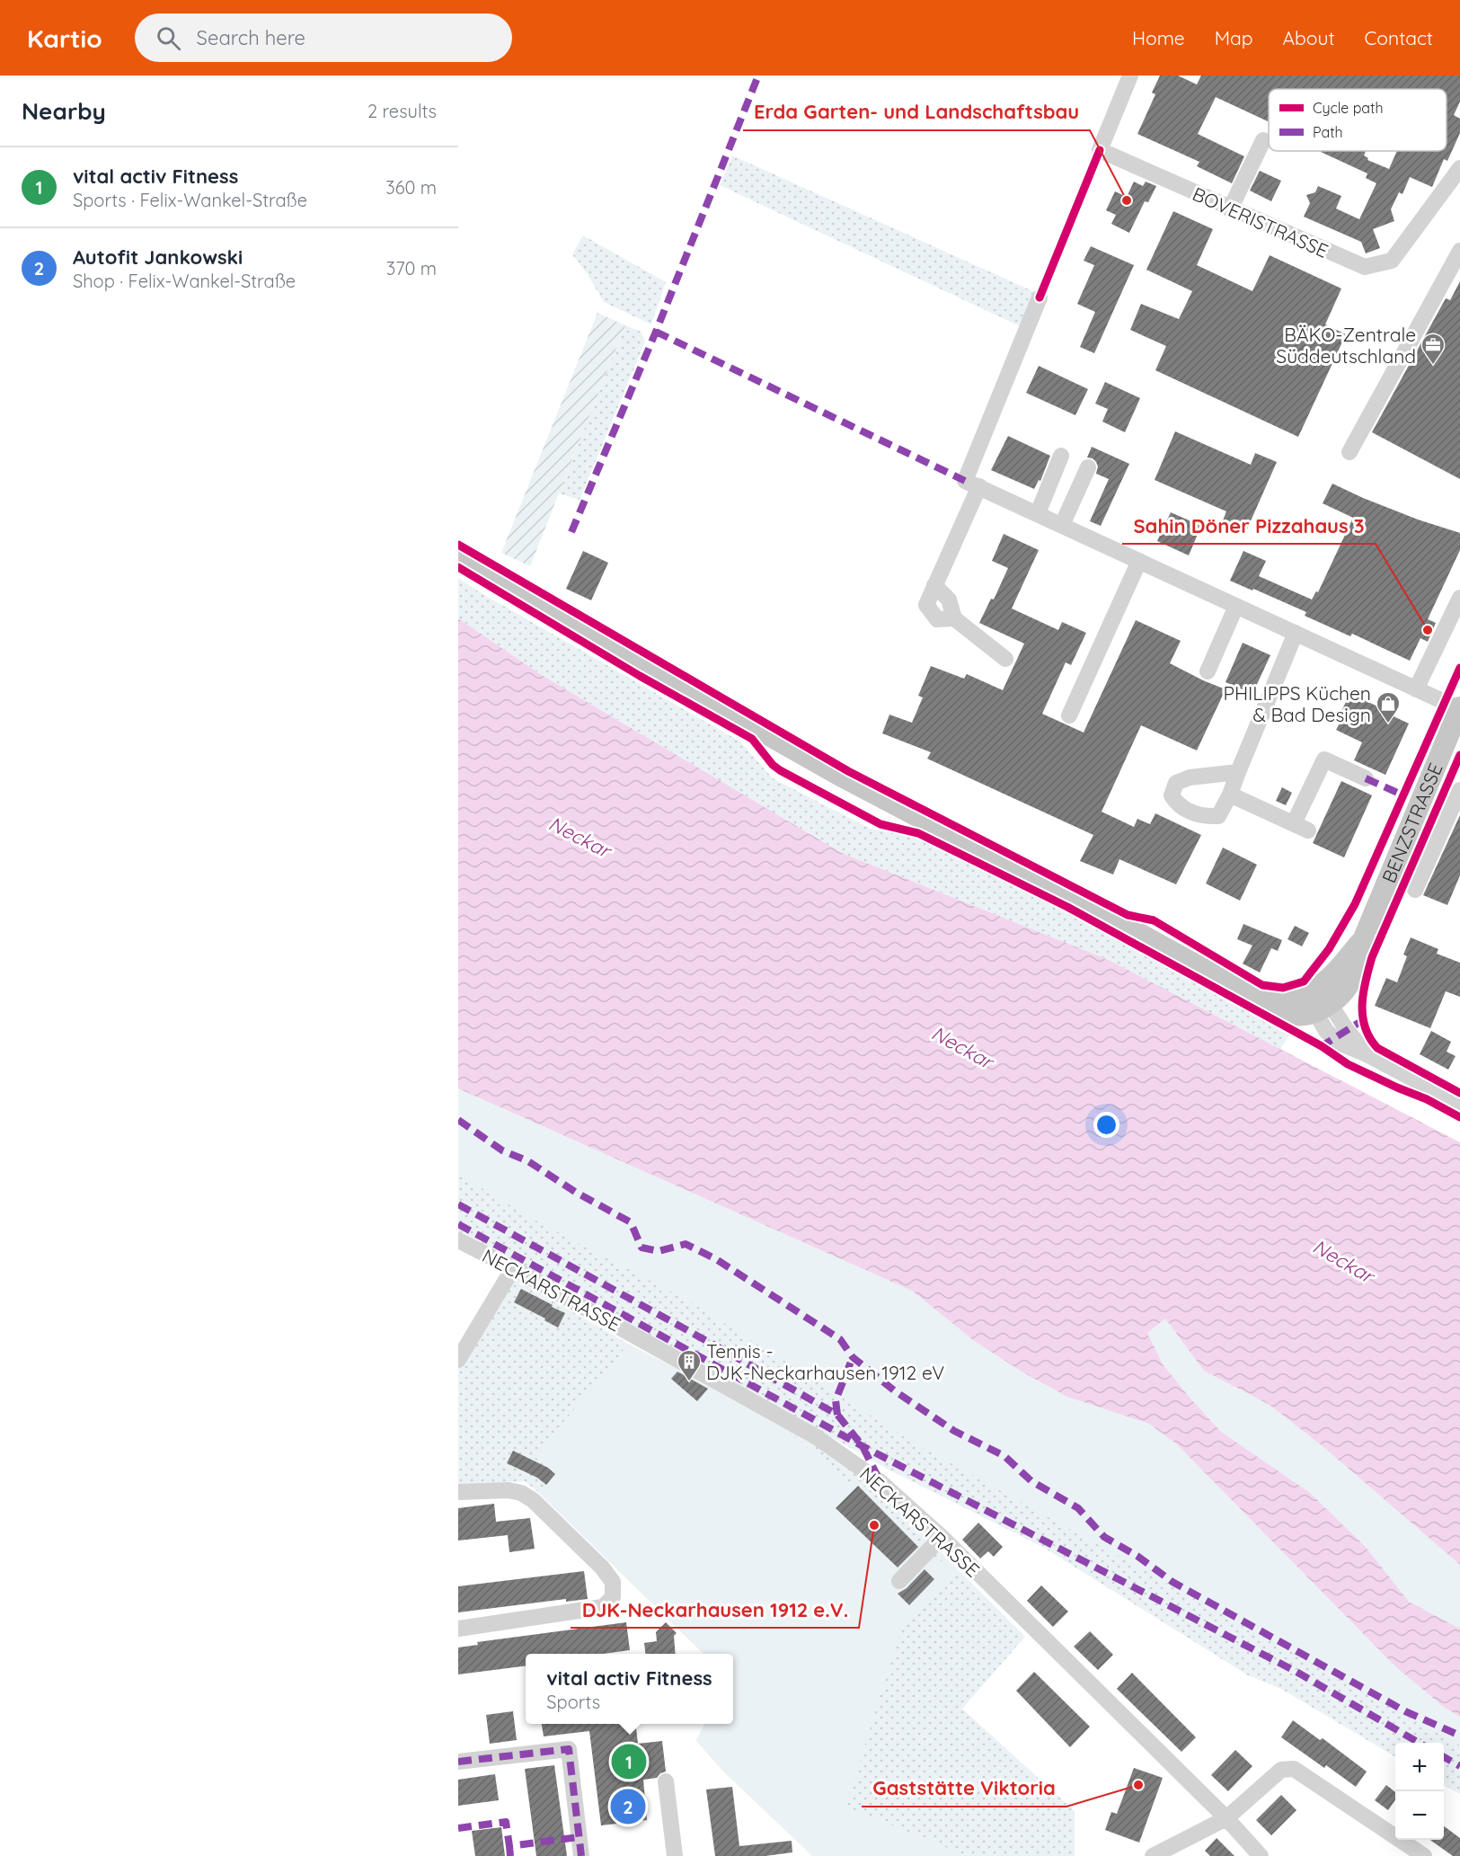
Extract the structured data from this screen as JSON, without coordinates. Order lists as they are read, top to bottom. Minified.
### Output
{"streets":{"main road":["BENZSTRASSE"],"street":["BOVERISTRASSE","NECKARSTRASSE"]},"water":["Neckar"],"places":{"other":["Erda Garten- und Landschaftsbau","Sahin Döner Pizzahaus 3","DJK-Neckarhausen 1912 e.V.","Gaststätte Viktoria"],"office":["BÄKO-Zentrale Süddeutschland"],"shop":["PHILIPPS Küchen & Bad Design"],"building":["Tennis - DJK-Neckarhausen 1912 eV"]},"legend":["Cycle path","Path"],"page":{"header":"Kartio","search":"Search here","nav":["Home","Map","About","Contact"],"heading":["Nearby","2 results"],"list":[{"mark":"1","name":"vital activ Fitness","note":"Sports · Felix-Wankel-Straße","value":"360 m"},{"mark":"2","name":"Autofit Jankowski","note":"Shop · Felix-Wankel-Straße","value":"370 m"}],"popup":["vital activ Fitness","Sports"],"pins":["1","2"],"map_buttons":["+","−"]}}
